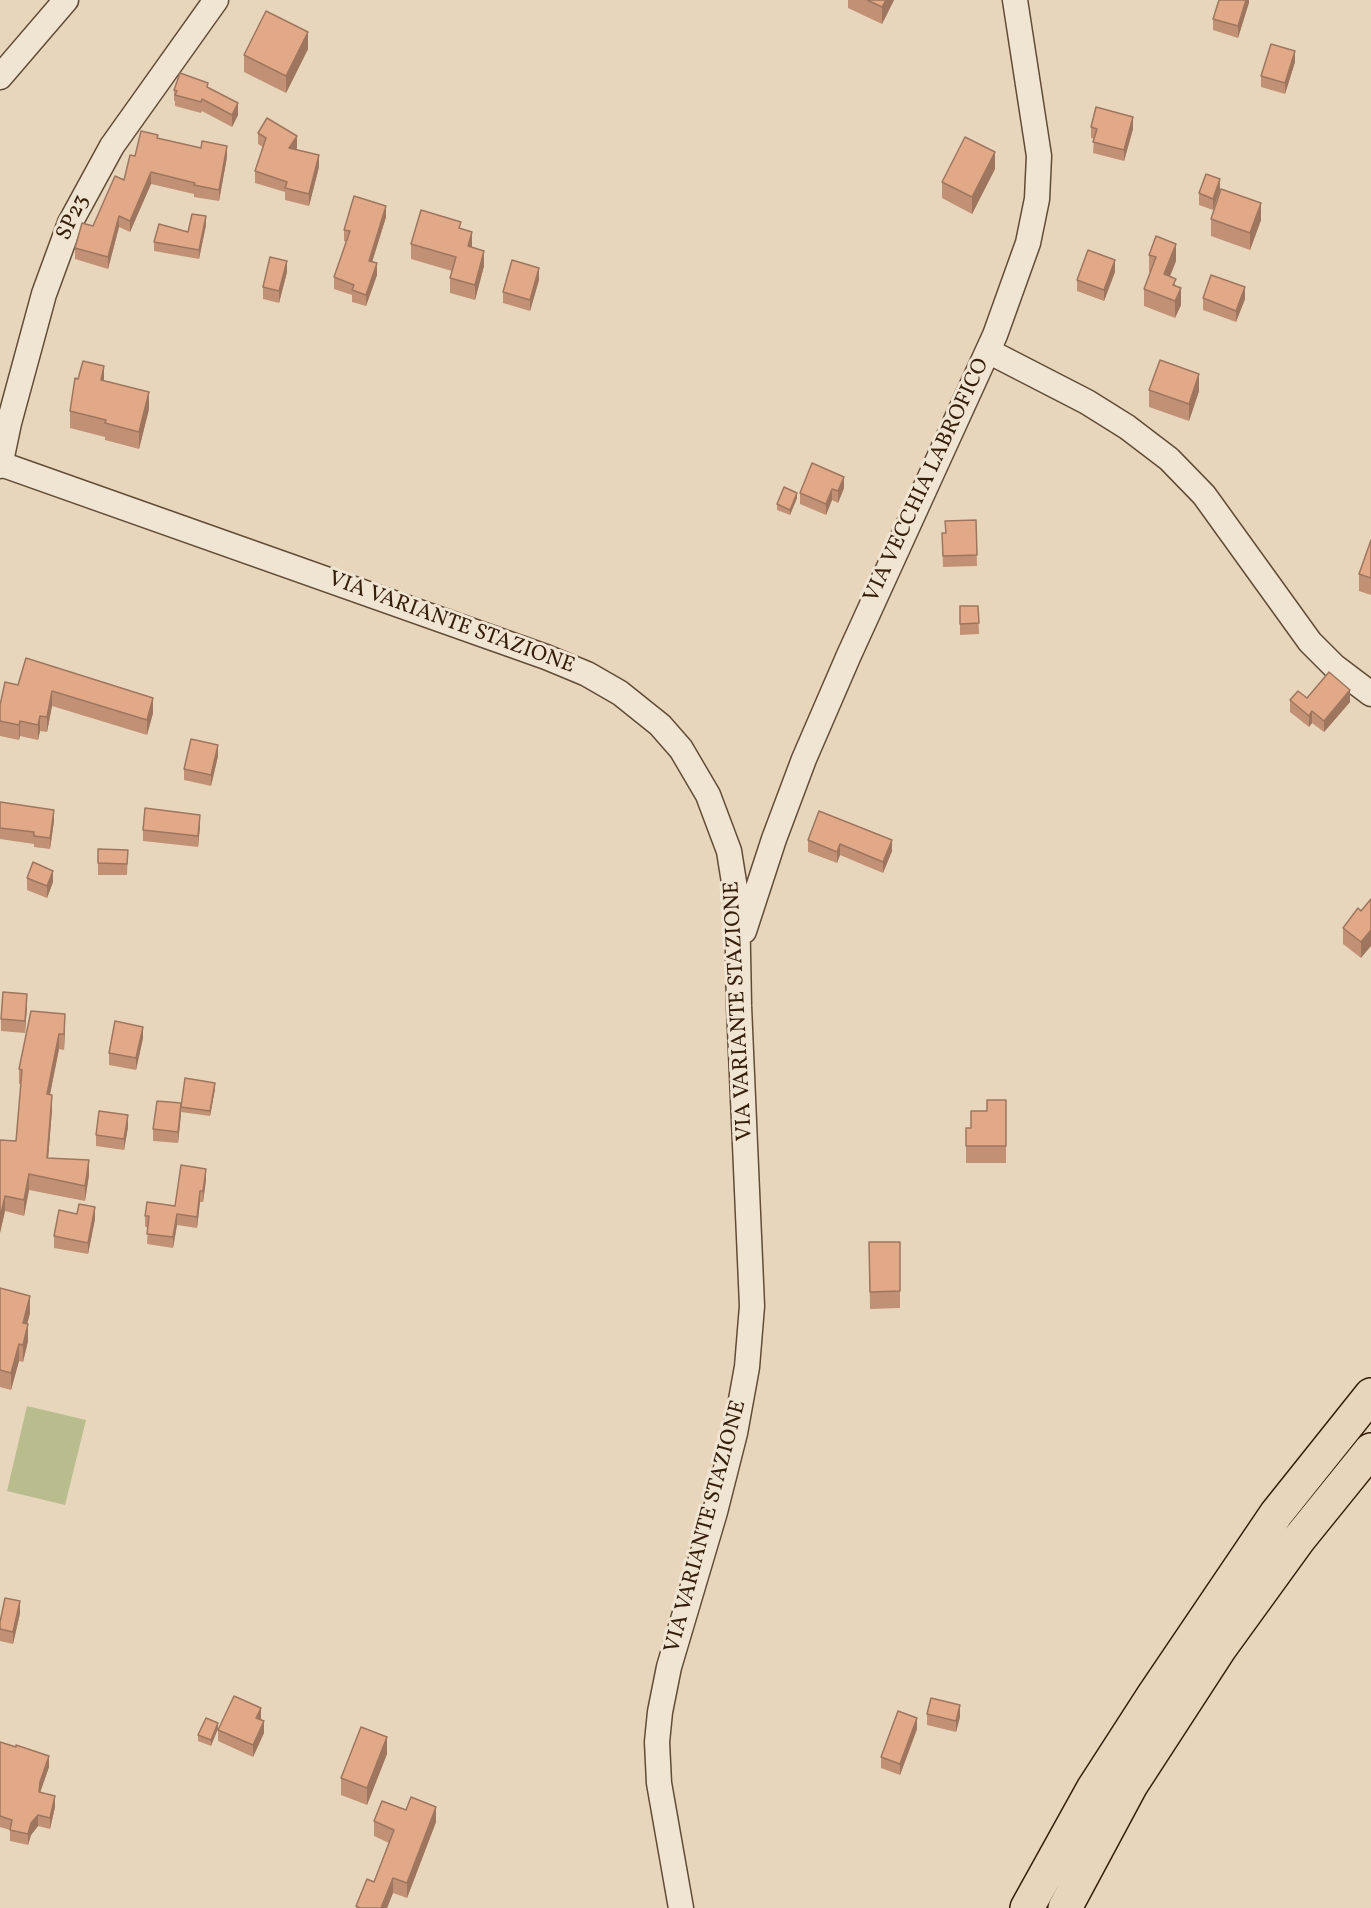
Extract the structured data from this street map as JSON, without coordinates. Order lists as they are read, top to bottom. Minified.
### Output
{"streets":{"street":["SP23","VIA VECCHIA LABROFICO","VIA VARIANTE STAZIONE"]},"crossings":[["SP23","VIA VARIANTE STAZIONE"],["VIA VECCHIA LABROFICO","VIA VARIANTE STAZIONE"]]}
